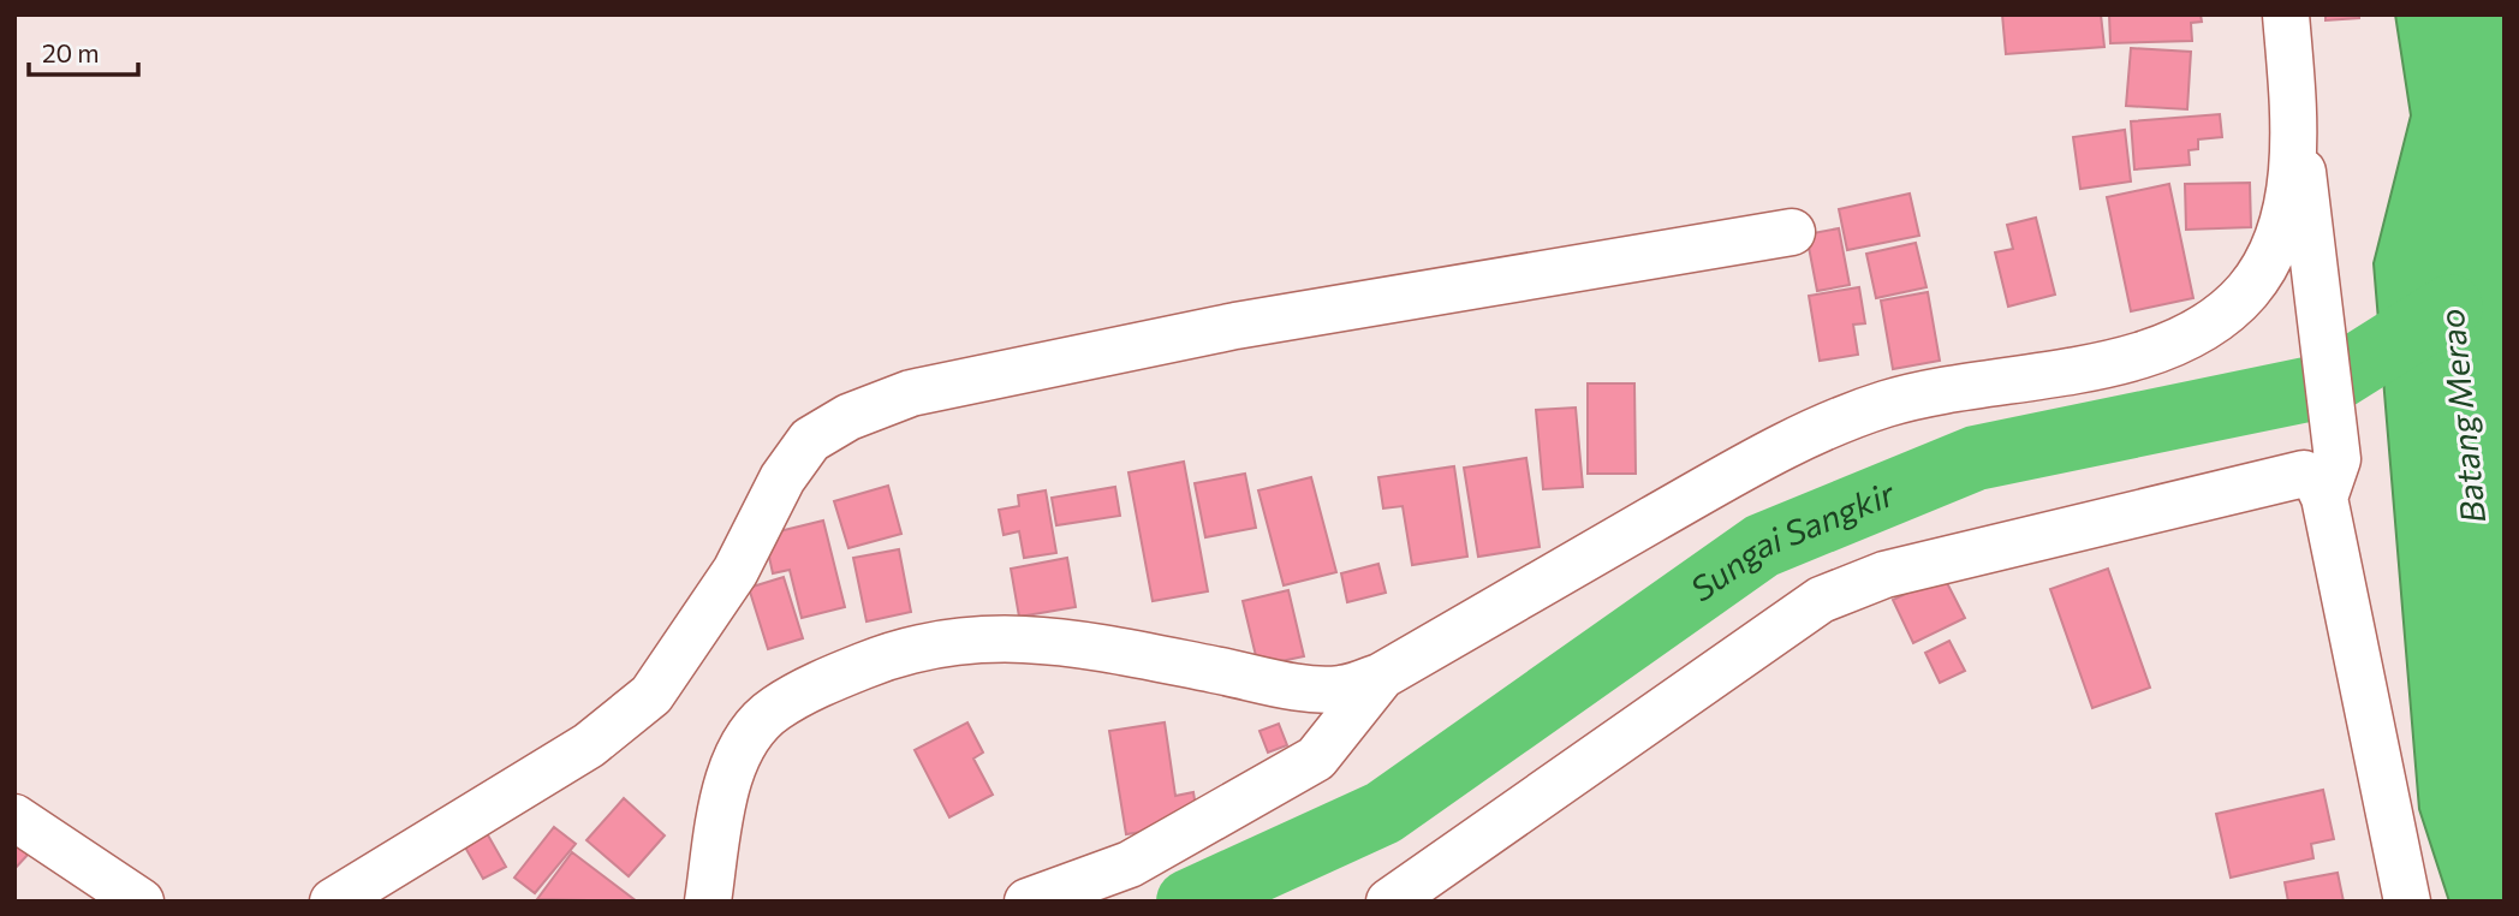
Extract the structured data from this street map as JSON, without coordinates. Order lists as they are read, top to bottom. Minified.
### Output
{"water":["Batang Merao","Sungai Sangkir"],"scale_bar":"20 m"}
